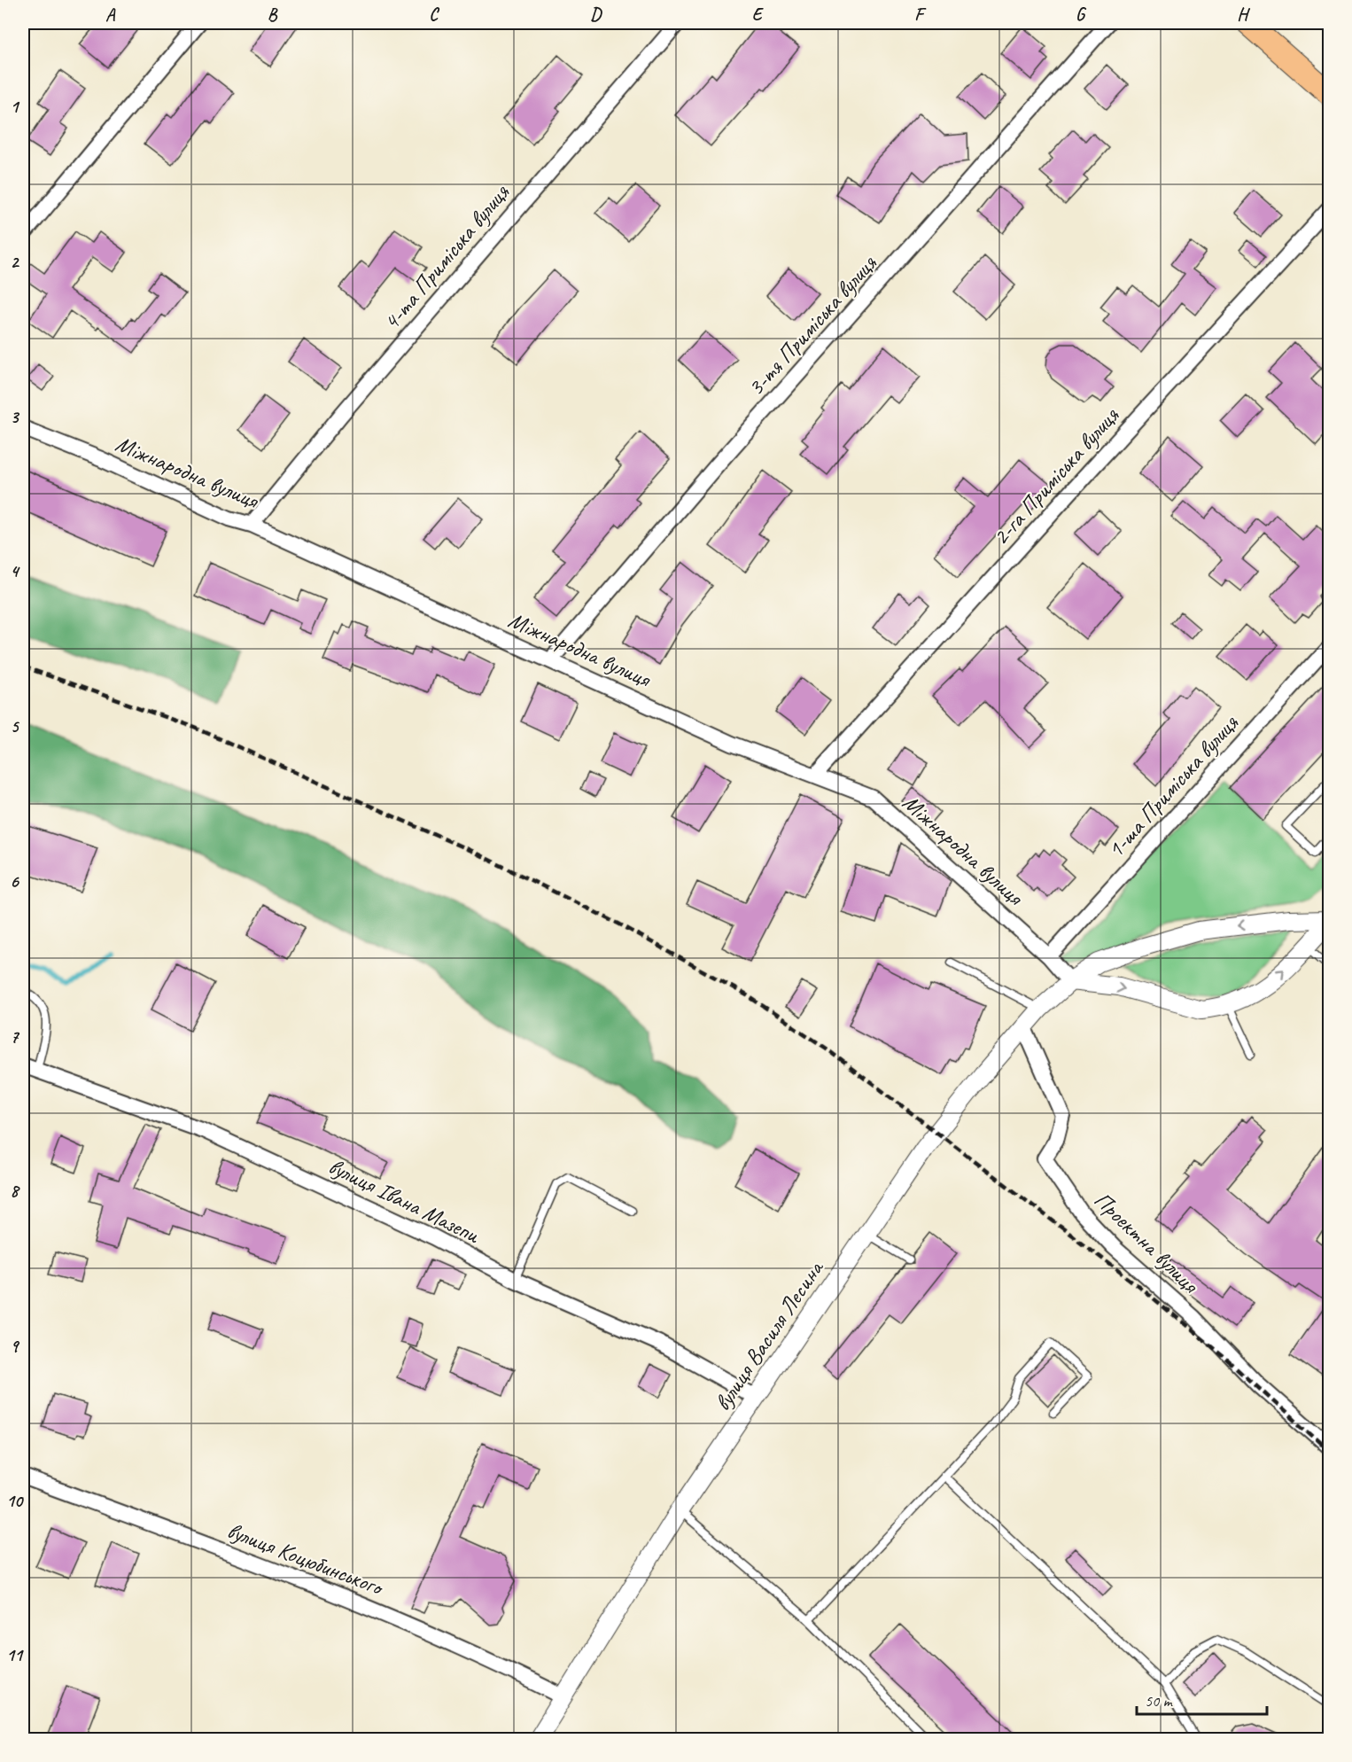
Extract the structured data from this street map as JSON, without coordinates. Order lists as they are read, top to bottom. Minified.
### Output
{"streets":{"street":["4-та Приміська вулиця","3-тя Приміська вулиця","Міжнародна вулиця","2-га Приміська вулиця","1-ша Приміська вулиця","вулиця Івана Мазепи","Проектна вулиця","вулиця Василя Лесина","вулиця Коцюбинського"]},"crossings":[["4-та Приміська вулиця","Міжнародна вулиця"],["3-тя Приміська вулиця","Міжнародна вулиця"],["Міжнародна вулиця","2-га Приміська вулиця"],["Міжнародна вулиця","1-ша Приміська вулиця"],["Міжнародна вулиця","вулиця Василя Лесина"],["вулиця Івана Мазепи","вулиця Василя Лесина"],["Проектна вулиця","вулиця Василя Лесина"],["вулиця Василя Лесина","вулиця Коцюбинського"]],"scale_bar":"50 m","grid":{"columns":["A","B","C","D","E","F","G","H"],"rows":["1","2","3","4","5","6","7","8","9","10","11"]}}
